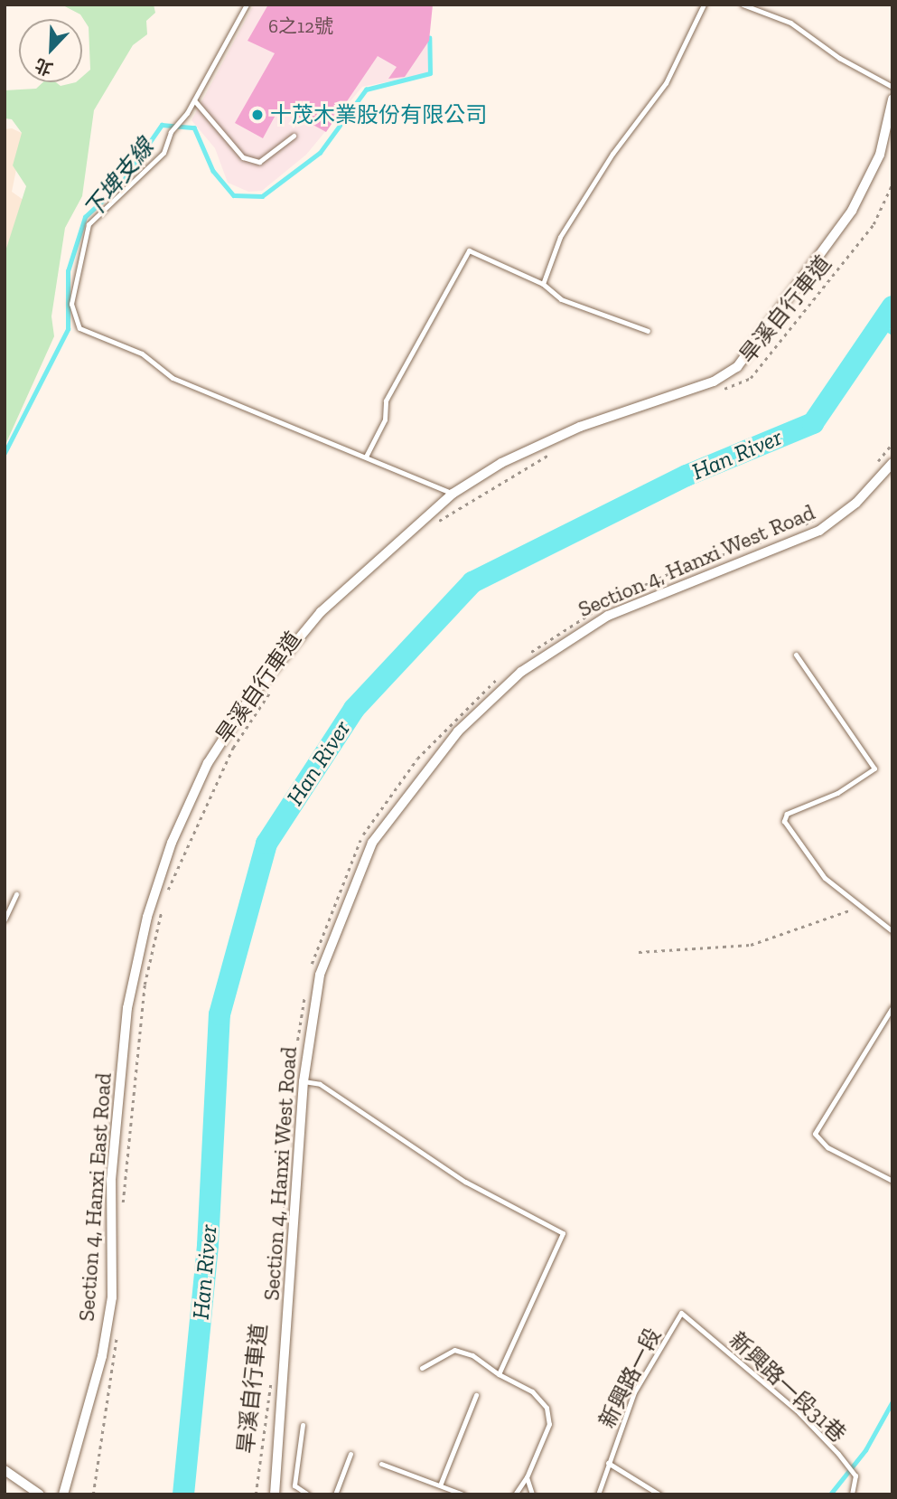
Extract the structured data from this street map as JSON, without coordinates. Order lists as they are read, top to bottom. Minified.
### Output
{"streets":{"street":["Section 4, Hanxi West Road","Section 4, Hanxi East Road"],"lane":["新興路一段","新興路一段31巷"],"path":["旱溪自行車道"]},"crossings":[["新興路一段","新興路一段31巷"]],"water":["下埤支線","Han River"],"places":["十茂木業股份有限公司"],"house_numbers":["6之12號"],"north":"bottom left"}
